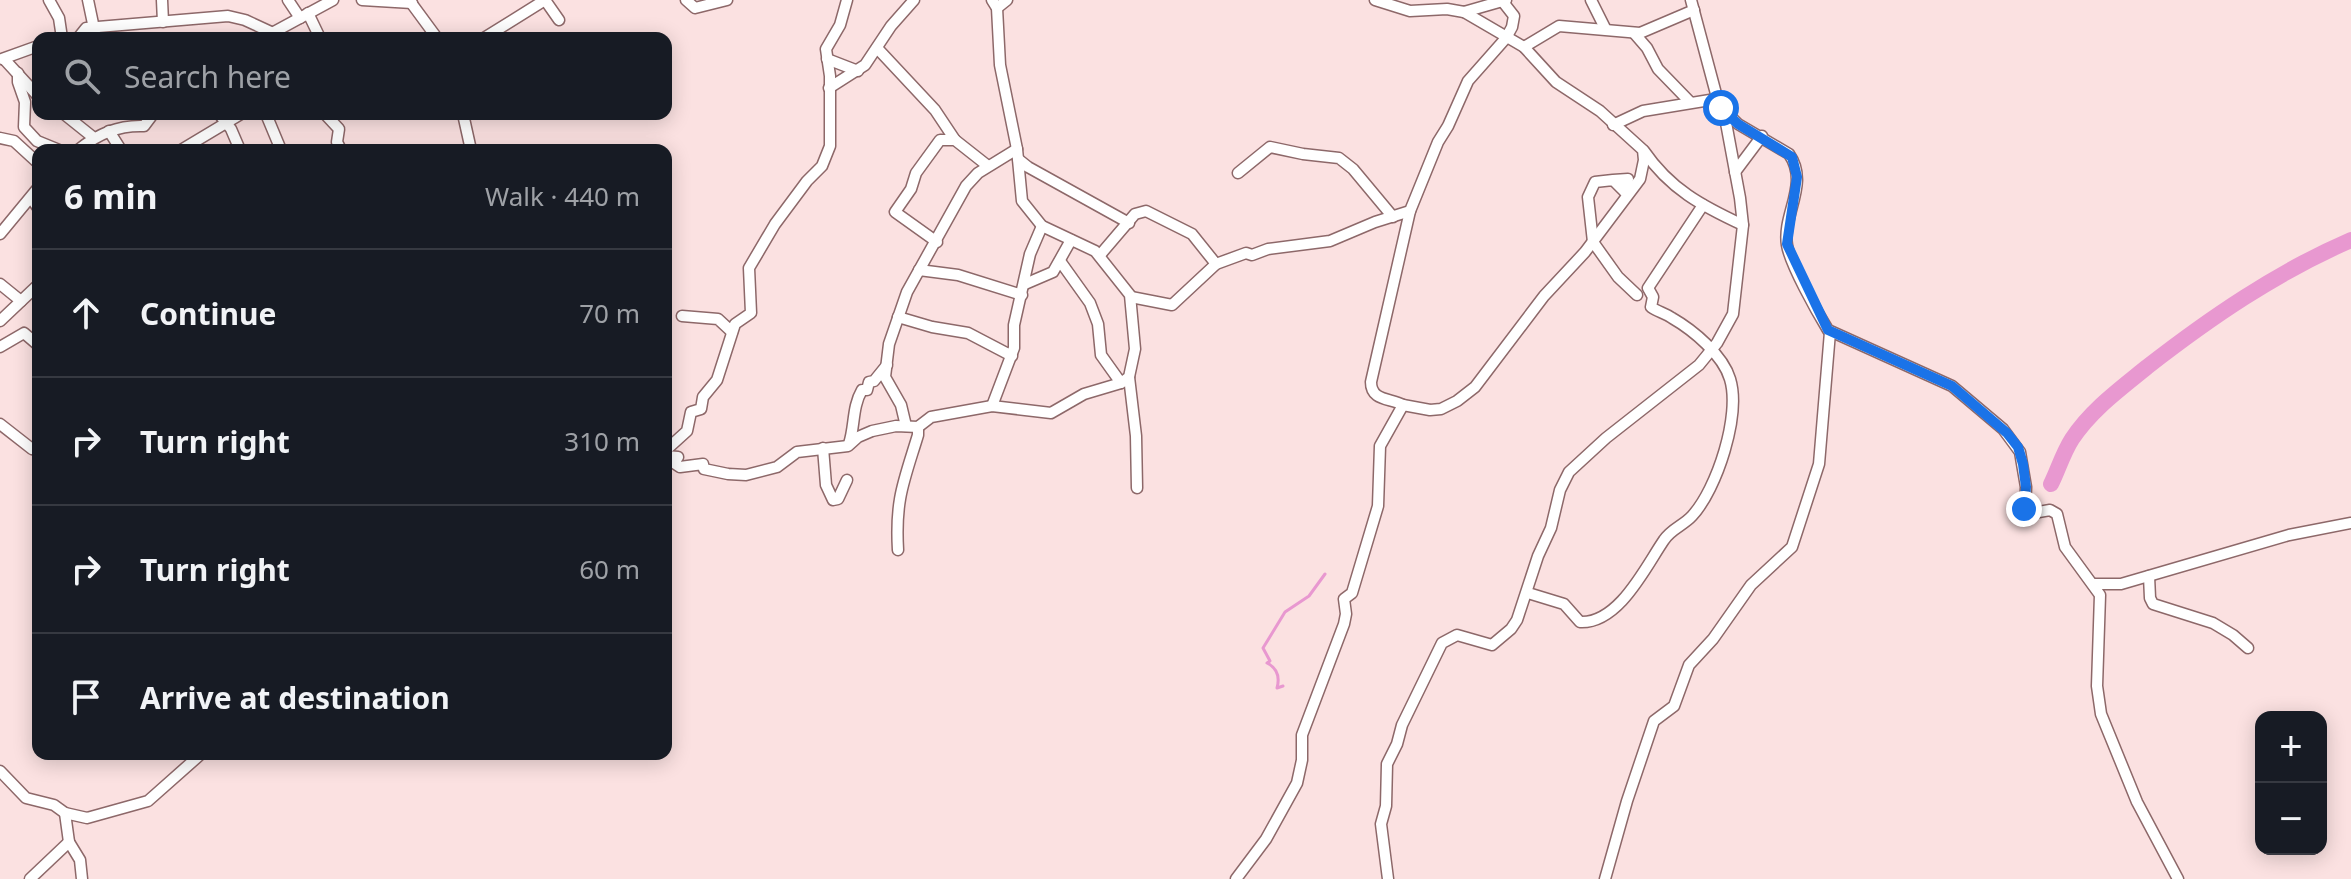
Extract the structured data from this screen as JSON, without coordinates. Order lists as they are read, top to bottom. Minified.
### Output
{"page":{"search":"Search here","heading":["6 min","Walk · 440 m"],"list":[["Continue","70 m"],["Turn right","310 m"],["Turn right","60 m"],"Arrive at destination"],"map_buttons":["+","−"]}}
